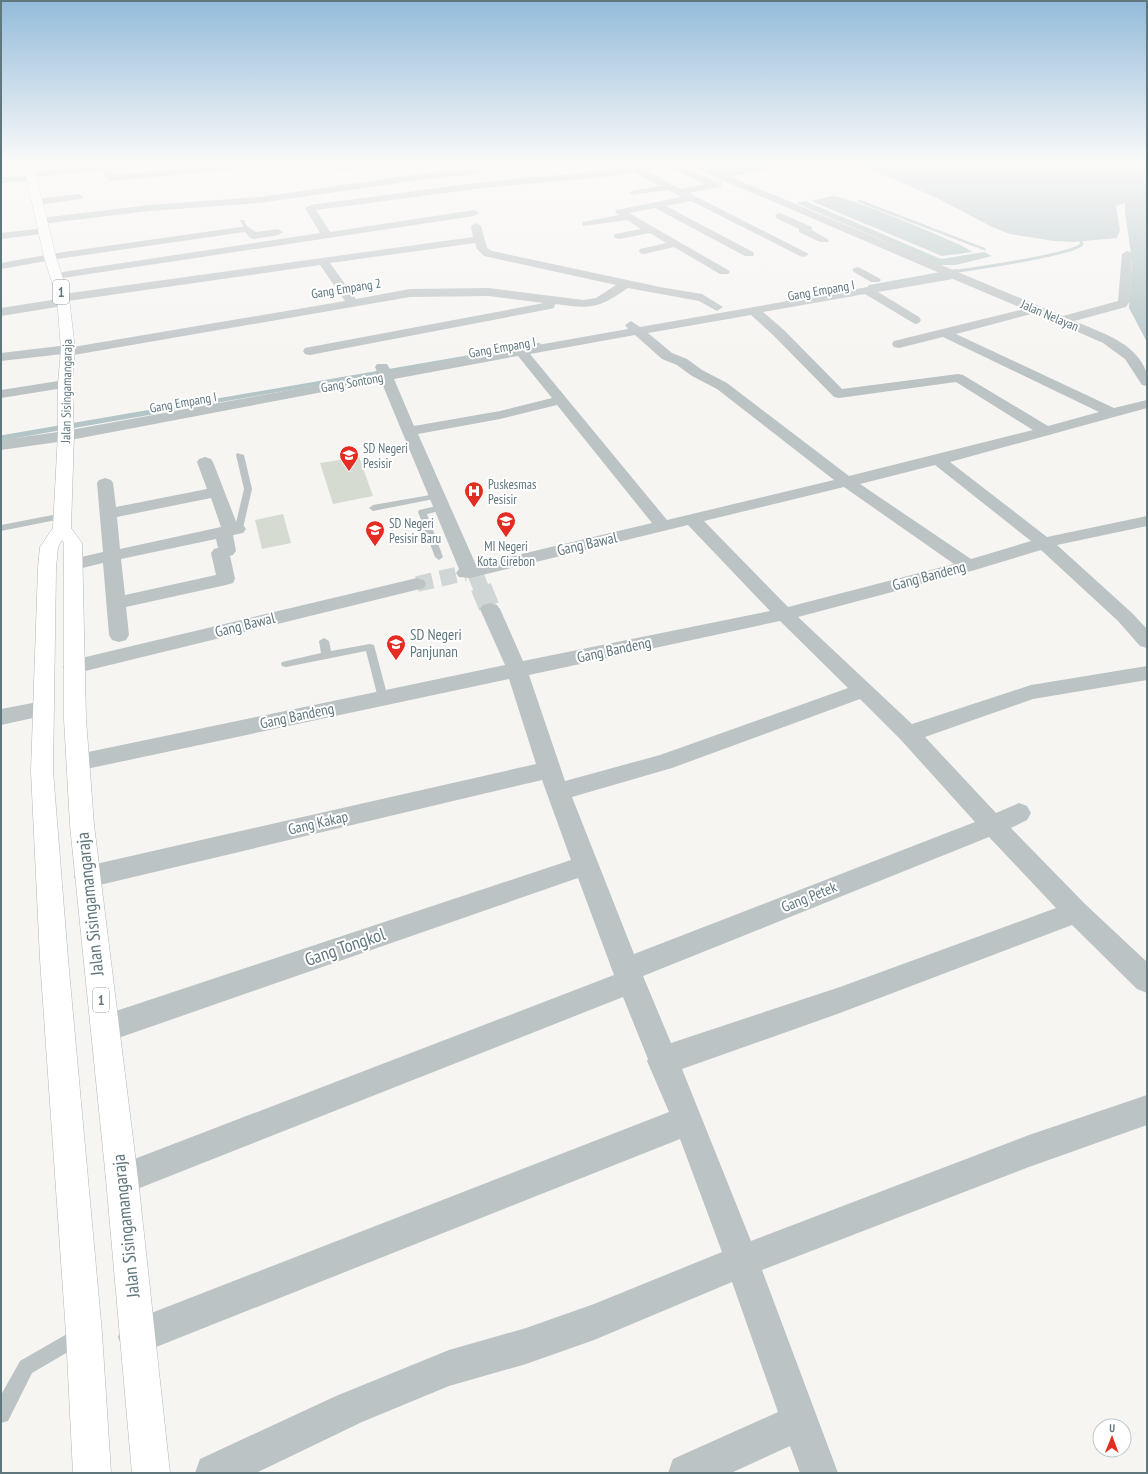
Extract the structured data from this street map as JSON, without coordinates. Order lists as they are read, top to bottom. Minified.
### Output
{"streets":{"highway":["1","Jalan Sisingamangaraja"],"street":["Gang Empang 2","Gang Empang I","Jalan Nelayan","Gang Sontong","Gang Bawal","Gang Bandeng","Gang Kakap","Gang Petek","Gang Tongkol"]},"crossings":[["Gang Empang 2","Jalan Sisingamangaraja"],["Gang Empang I","Jalan Nelayan"],["Gang Empang I","Gang Sontong"],["Gang Sontong","Jalan Sisingamangaraja"],["Jalan Sisingamangaraja","Gang Bawal"],["Jalan Sisingamangaraja","Gang Bandeng"],["Jalan Sisingamangaraja","Gang Kakap"],["Jalan Sisingamangaraja","Gang Petek"],["Jalan Sisingamangaraja","Gang Tongkol"]],"places":{"school or university":["SD Negeri Pesisir","MI Negeri Kota Cirebon","SD Negeri Pesisir Baru","SD Negeri Panjunan"],"hospital":["Puskesmas Pesisir"]},"north":"top"}
